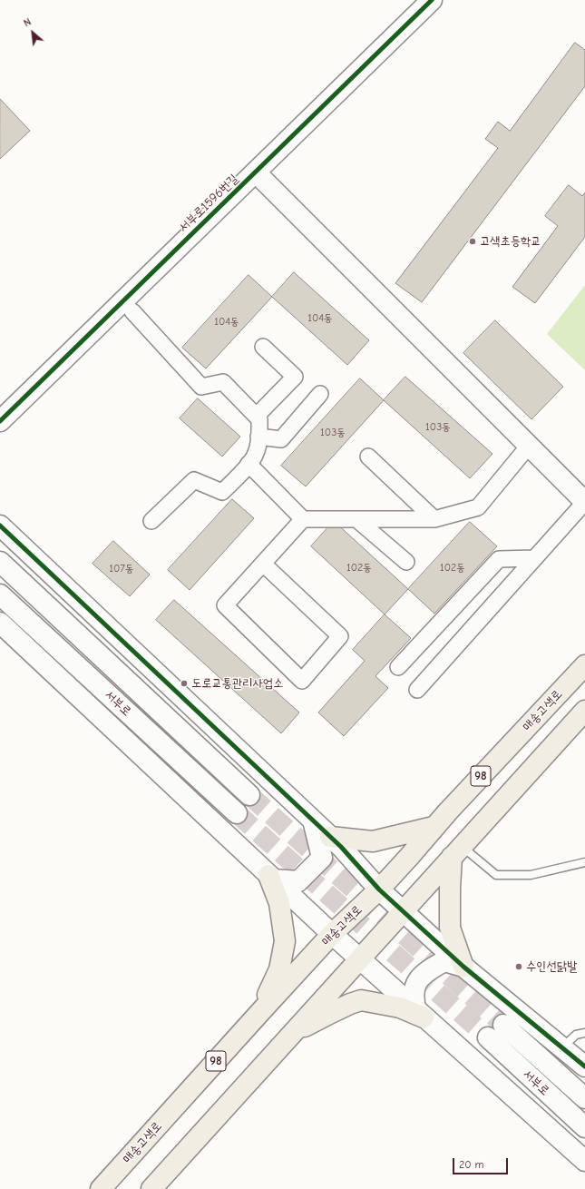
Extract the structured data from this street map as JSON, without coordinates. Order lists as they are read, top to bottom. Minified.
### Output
{"streets":{"main road":["매송고색로","98"],"street":["서부로1596번길","서부로"]},"places":["고색초등학교","도로교통관리사업소","수인선닭발"],"house_numbers":["104동","104동","103동","103동","102동","102동","107동"],"scale_bar":"20 m","north":"top left"}
